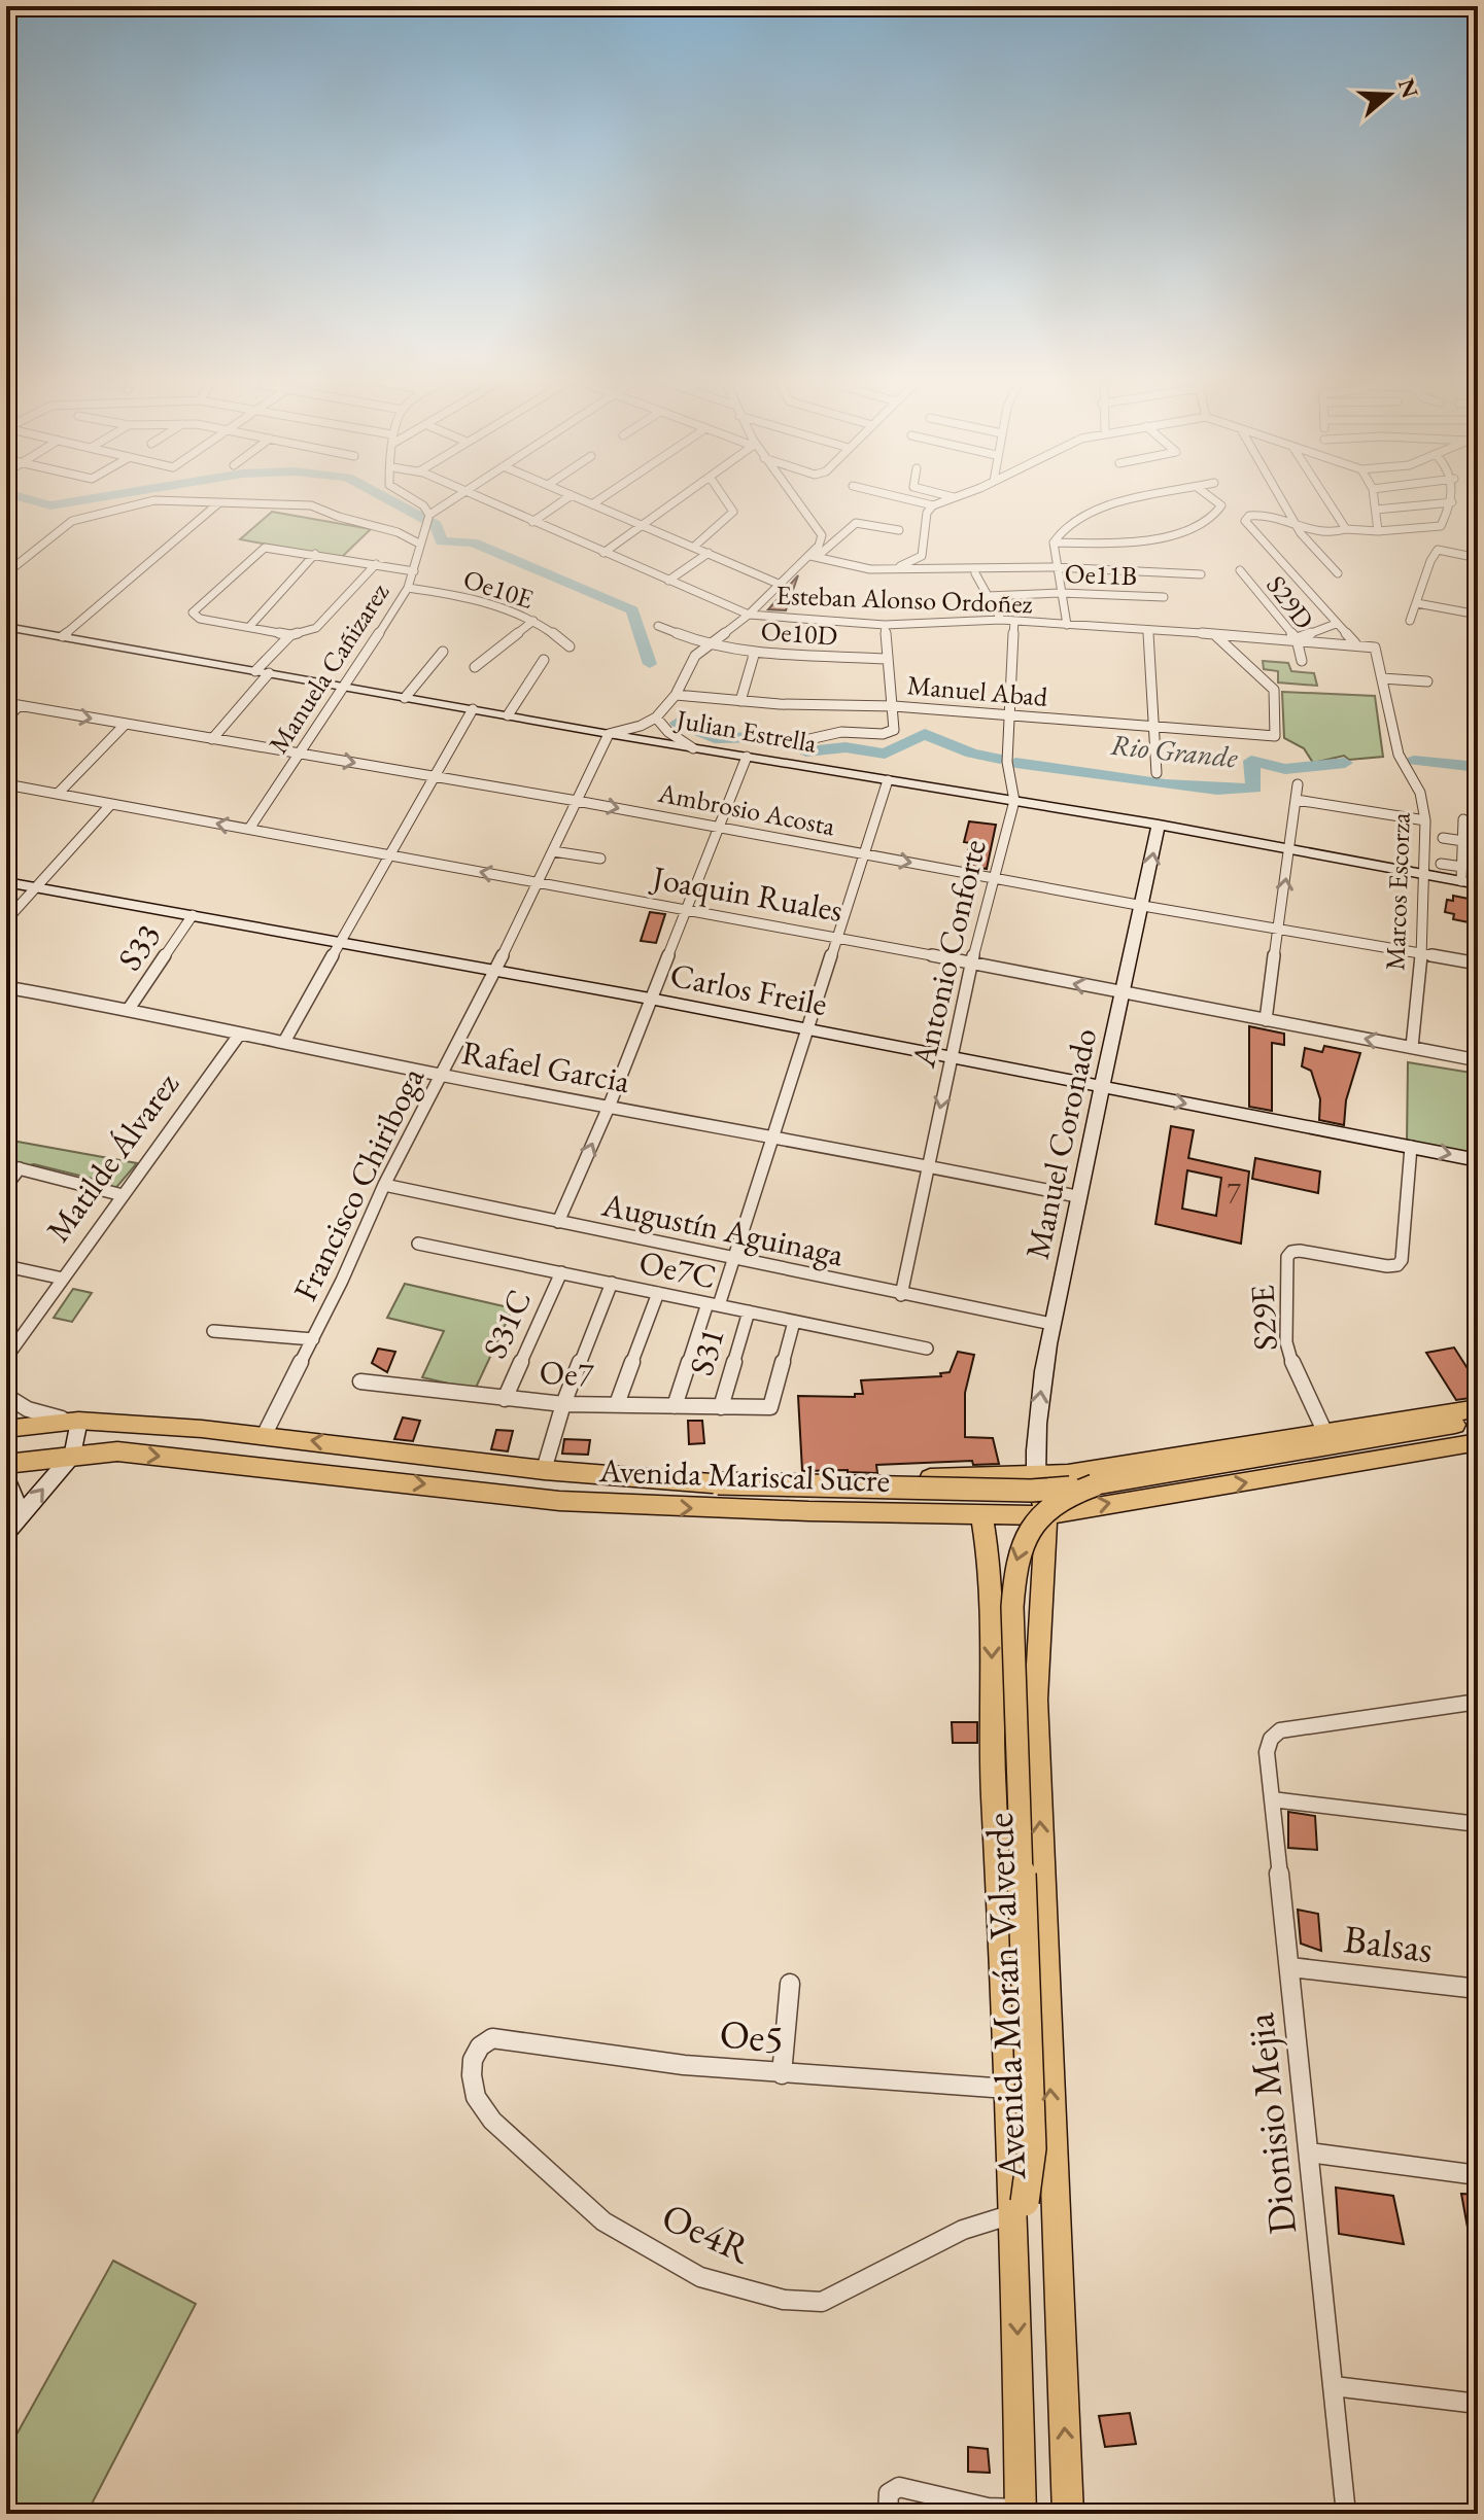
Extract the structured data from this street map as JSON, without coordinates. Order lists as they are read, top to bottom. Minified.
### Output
{"streets":{"main road":["Avenida Mariscal Sucre","Avenida Morán Valverde"],"street":["Oe11B","Oe10E","Esteban Alonso Ordoñez","S29D","Oe10D","Manuela Cañizarez","Manuel Abad","Julian Estrella","Ambrosio Acosta","Marcos Escorza","Joaquin Ruales","S33","Antonio Conforte","Carlos Freile","Rafael Garcia","Manuel Coronado","Matilde Álvarez","Francisco Chiriboga","Augustín Aguinaga","Oe7C","S29E","S31C","S31","Oe7","Balsas","Oe5","Dionisio Mejia","Oe4R"]},"crossings":[["Oe10E","Manuela Cañizarez"],["Esteban Alonso Ordoñez","S29D"],["Esteban Alonso Ordoñez","Manuel Abad"],["Esteban Alonso Ordoñez","Marcos Escorza"],["Esteban Alonso Ordoñez","Antonio Conforte"],["Manuela Cañizarez","Julian Estrella"],["Manuela Cañizarez","Ambrosio Acosta"],["Manuela Cañizarez","Joaquin Ruales"],["Manuel Abad","Antonio Conforte"],["Julian Estrella","Marcos Escorza"],["Julian Estrella","Antonio Conforte"],["Julian Estrella","Manuel Coronado"],["Julian Estrella","Francisco Chiriboga"],["Ambrosio Acosta","Marcos Escorza"],["Ambrosio Acosta","Antonio Conforte"],["Ambrosio Acosta","Manuel Coronado"],["Ambrosio Acosta","Francisco Chiriboga"],["Marcos Escorza","Joaquin Ruales"],["Joaquin Ruales","Antonio Conforte"],["Joaquin Ruales","Manuel Coronado"],["Joaquin Ruales","Francisco Chiriboga"],["S33","Carlos Freile"],["S33","Rafael Garcia"],["Antonio Conforte","Carlos Freile"],["Antonio Conforte","Rafael Garcia"],["Antonio Conforte","Augustín Aguinaga"],["Carlos Freile","Manuel Coronado"],["Carlos Freile","Francisco Chiriboga"],["Carlos Freile","S29E"],["Rafael Garcia","Manuel Coronado"],["Rafael Garcia","Matilde Álvarez"],["Rafael Garcia","Francisco Chiriboga"],["Manuel Coronado","Augustín Aguinaga"],["Manuel Coronado","Avenida Mariscal Sucre"],["Manuel Coronado","Avenida Morán Valverde"],["Francisco Chiriboga","Augustín Aguinaga"],["Francisco Chiriboga","Avenida Mariscal Sucre"],["Oe7C","S31C"],["Oe7C","S31"],["Oe7C","Oe7"],["S29E","Avenida Mariscal Sucre"],["S31C","Oe7"],["S31","Oe7"],["Avenida Mariscal Sucre","Avenida Morán Valverde"],["Balsas","Dionisio Mejia"],["Avenida Morán Valverde","Oe5"],["Avenida Morán Valverde","Oe4R"],["Oe5","Oe4R"]],"one_way":["Joaquin Ruales"],"water":["Rio Grande"],"house_numbers":["7"],"north":"right"}
